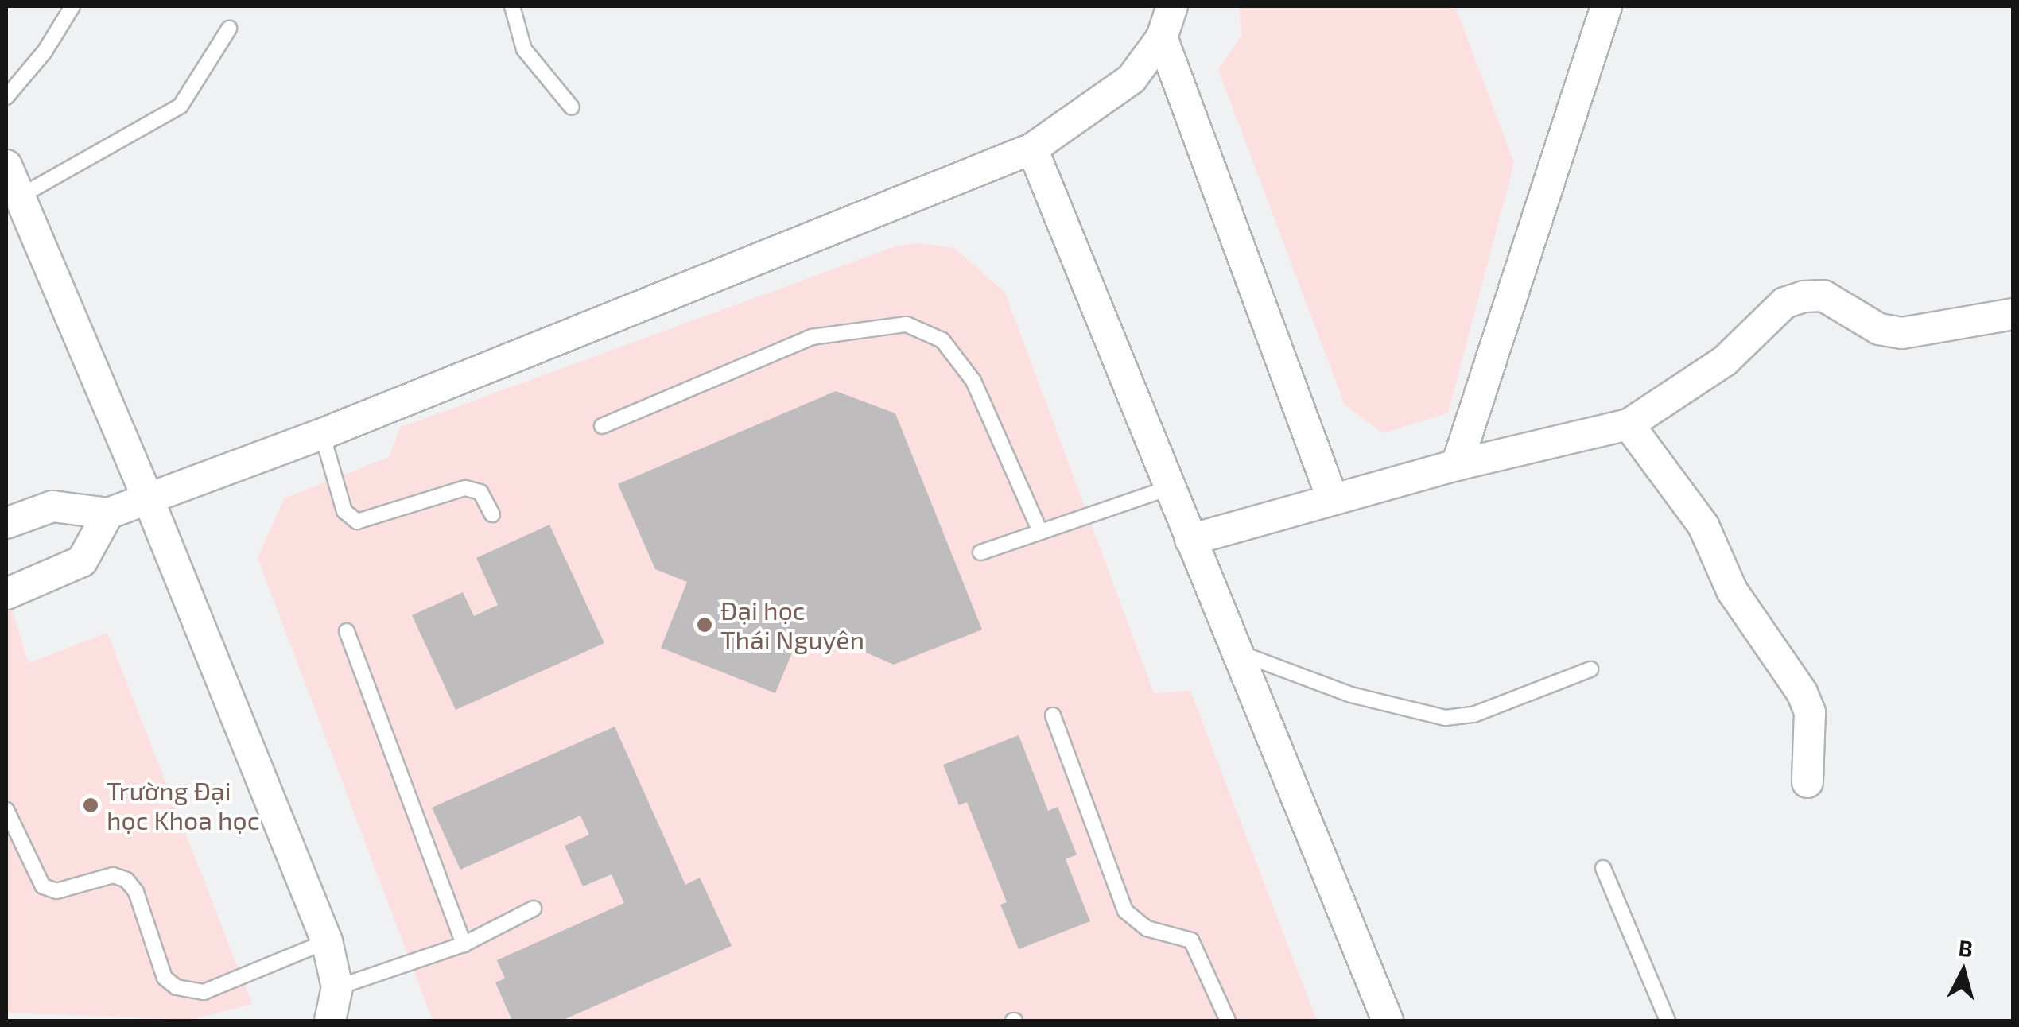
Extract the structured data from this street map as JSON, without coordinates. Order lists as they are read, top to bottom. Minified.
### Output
{"places":["Đại học Thái Nguyên","Trường Đại học Khoa học"],"north":"top"}
